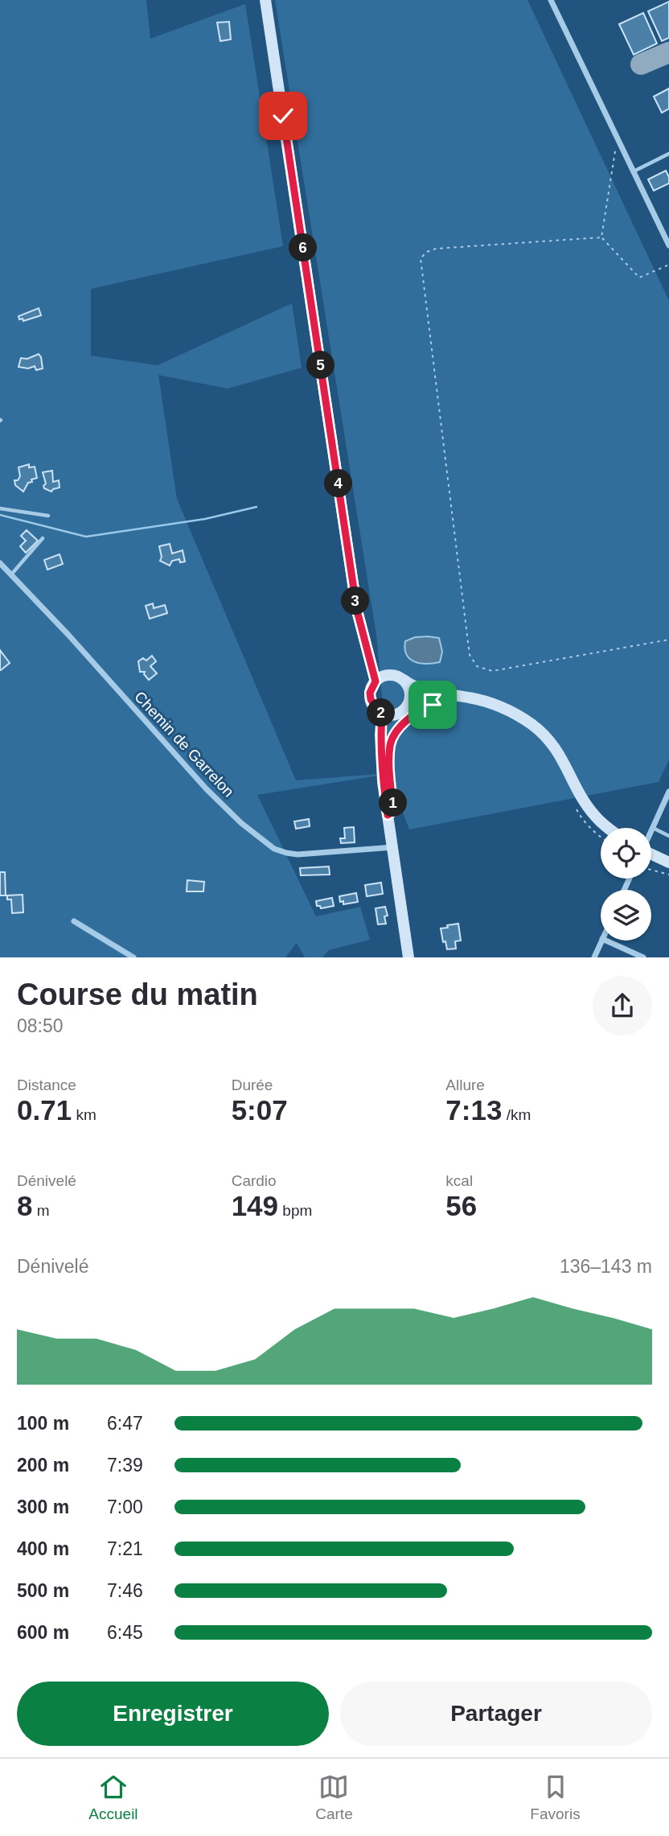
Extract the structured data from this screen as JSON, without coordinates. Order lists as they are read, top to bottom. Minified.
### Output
{"streets":{"street":["Chemin de Garrelon"]},"page":{"pins":["6","5","4","3","2","1"],"heading":["Course du matin","08:50"],"stats":[["Distance","0.71 km"],["Durée","5:07"],["Allure","7:13 /km"],["Dénivelé","8 m"],["Cardio","149 bpm"],["kcal","56"]],"chart":["Dénivelé","136–143 m"],"list":[{"name":"100 m","note":"6:47"},{"name":"200 m","note":"7:39"},{"name":"300 m","note":"7:00"},{"name":"400 m","note":"7:21"},{"name":"500 m","note":"7:46"},{"name":"600 m","note":"6:45"}],"buttons":["Enregistrer","Partager"],"tabs":["Accueil","Carte","Favoris"]}}
